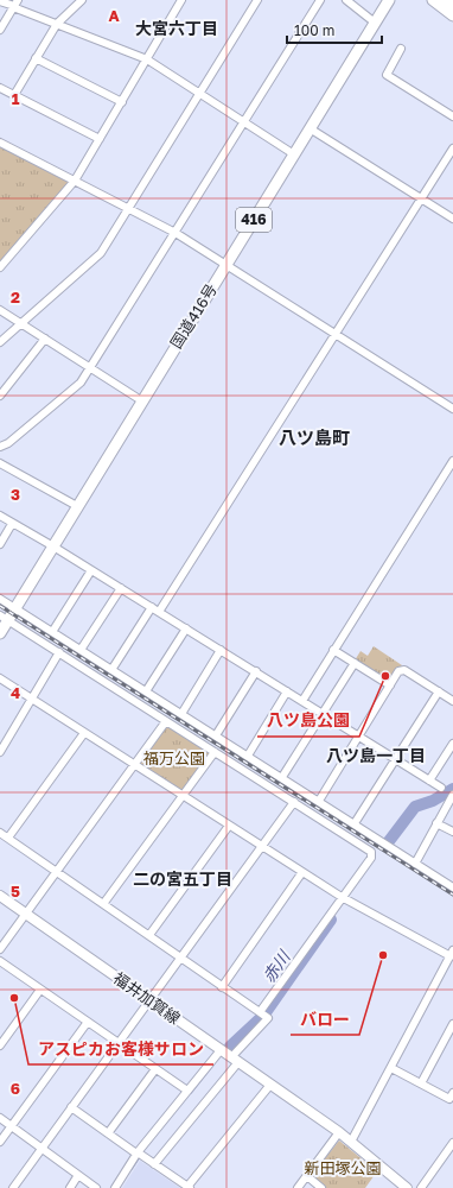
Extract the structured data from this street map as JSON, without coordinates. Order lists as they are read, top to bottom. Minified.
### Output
{"streets":{"highway":["416","国道416号"],"main road":["福井加賀線"]},"districts":["大宮六丁目","八ツ島町","八ツ島一丁目","二の宮五丁目"],"water":["赤川"],"parks":["福万公園","新田塚公園"],"places":["八ツ島公園","バロー","アスピカお客様サロン"],"scale_bar":"100 m","grid":{"columns":["A"],"rows":["1","2","3","4","5","6"]}}
